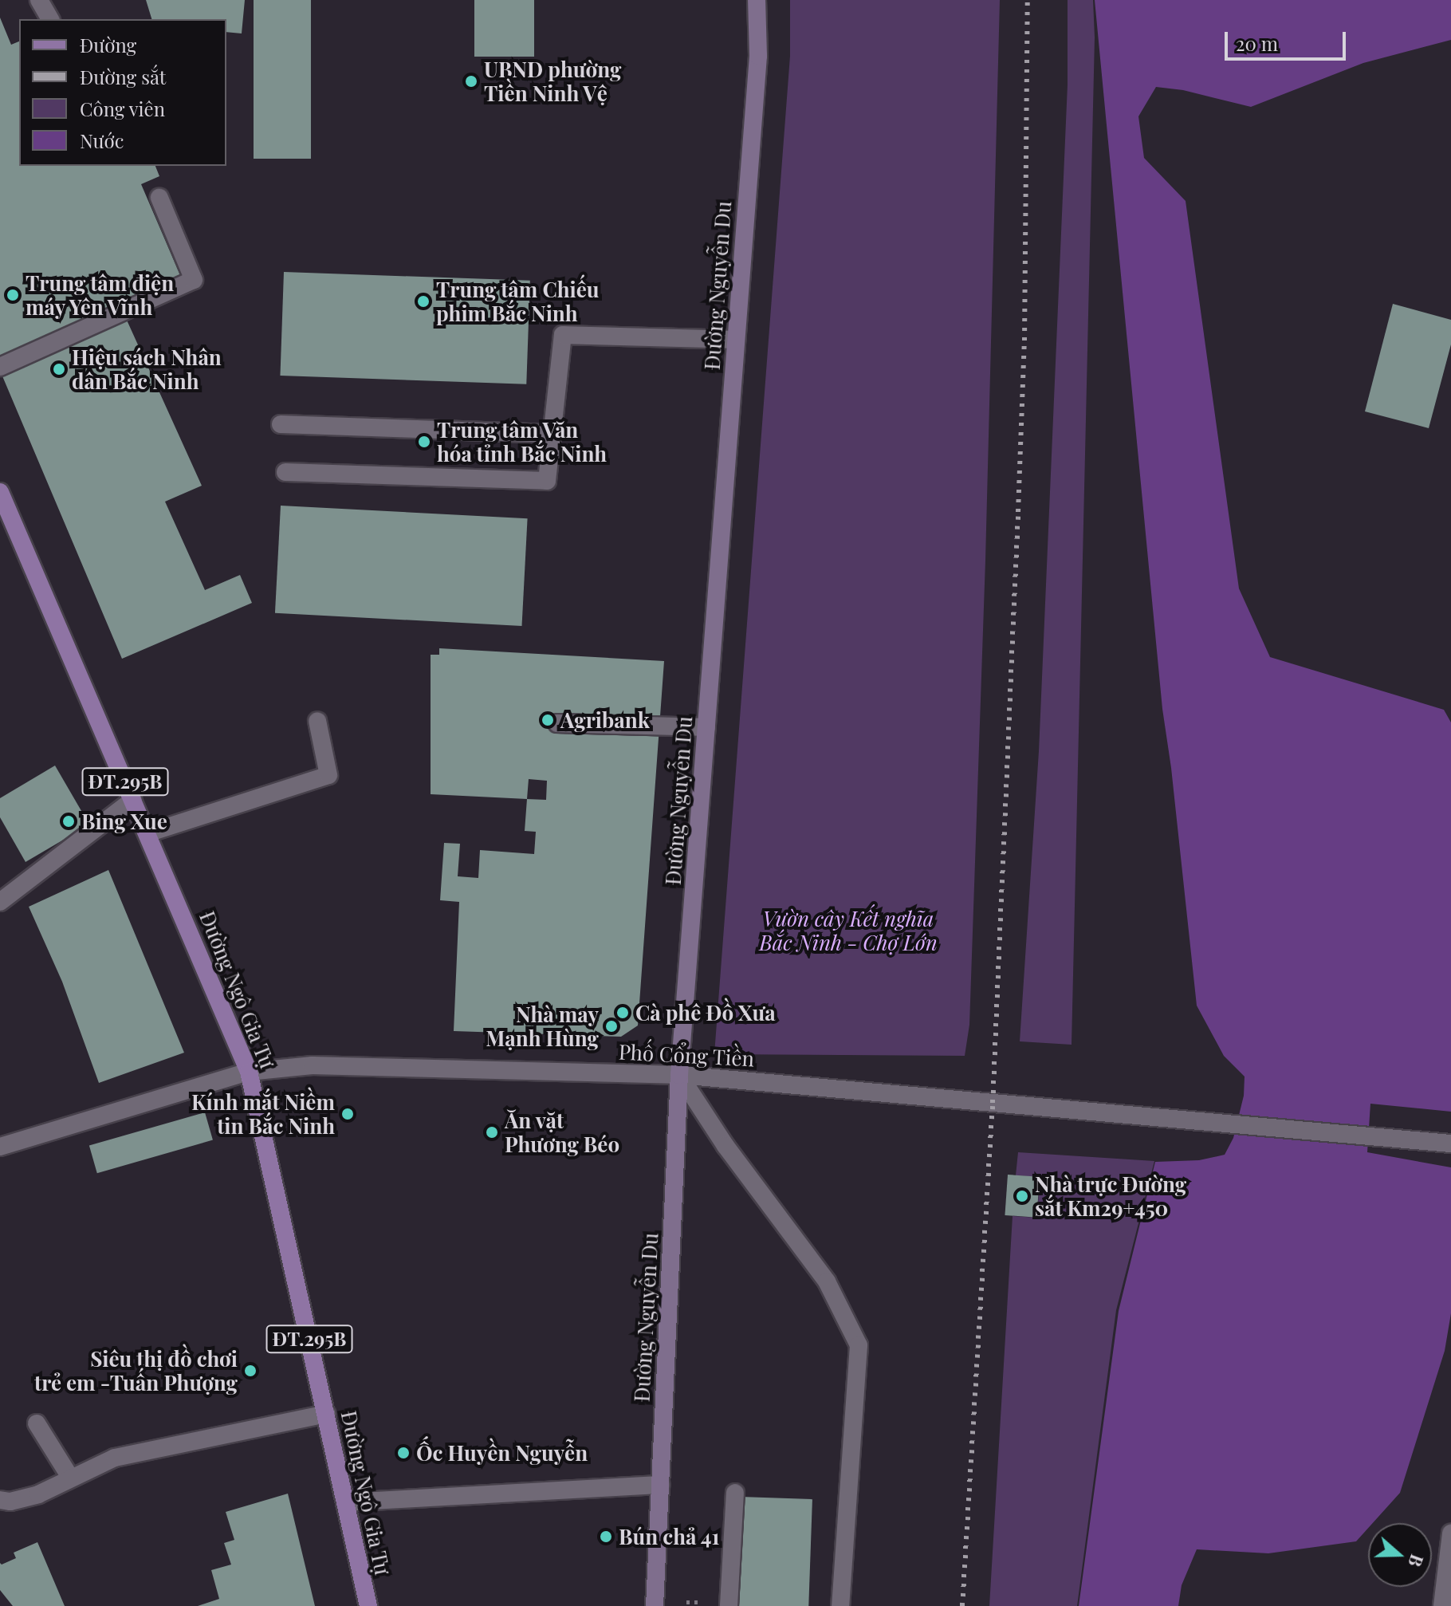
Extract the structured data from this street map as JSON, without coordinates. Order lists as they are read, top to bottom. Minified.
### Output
{"streets":{"main road":["Đường Nguyễn Du","ĐT.295B","Đường Ngô Gia Tự"],"street":["Phố Cổng Tiền"]},"crossings":[["Đường Nguyễn Du","Phố Cổng Tiền"],["Đường Ngô Gia Tự","Phố Cổng Tiền"]],"parks":["Vườn cây Kết nghĩa Bắc Ninh - Chợ Lớn"],"places":["UBND phường Tiền Ninh Vệ","Trung tâm điện máy Yên Vĩnh","Trung tâm Chiếu phim Bắc Ninh","Hiệu sách Nhân dân Bắc Ninh","Trung tâm Văn hóa tỉnh Bắc Ninh","Agribank","Bing Xue","Cà phê Đồ Xưa","Nhà may Mạnh Hùng","Kính mắt Niềm tin Bắc Ninh","Ăn vặt Phương Béo","Nhà trực Đường sắt Km29+450","Siêu thị đồ chơi trẻ em -Tuấn Phượng","Ốc Huyền Nguyễn","Bún chả 41"],"legend":["Đường","Đường sắt","Công viên","Nước"],"scale_bar":"20 m","north":"right"}
